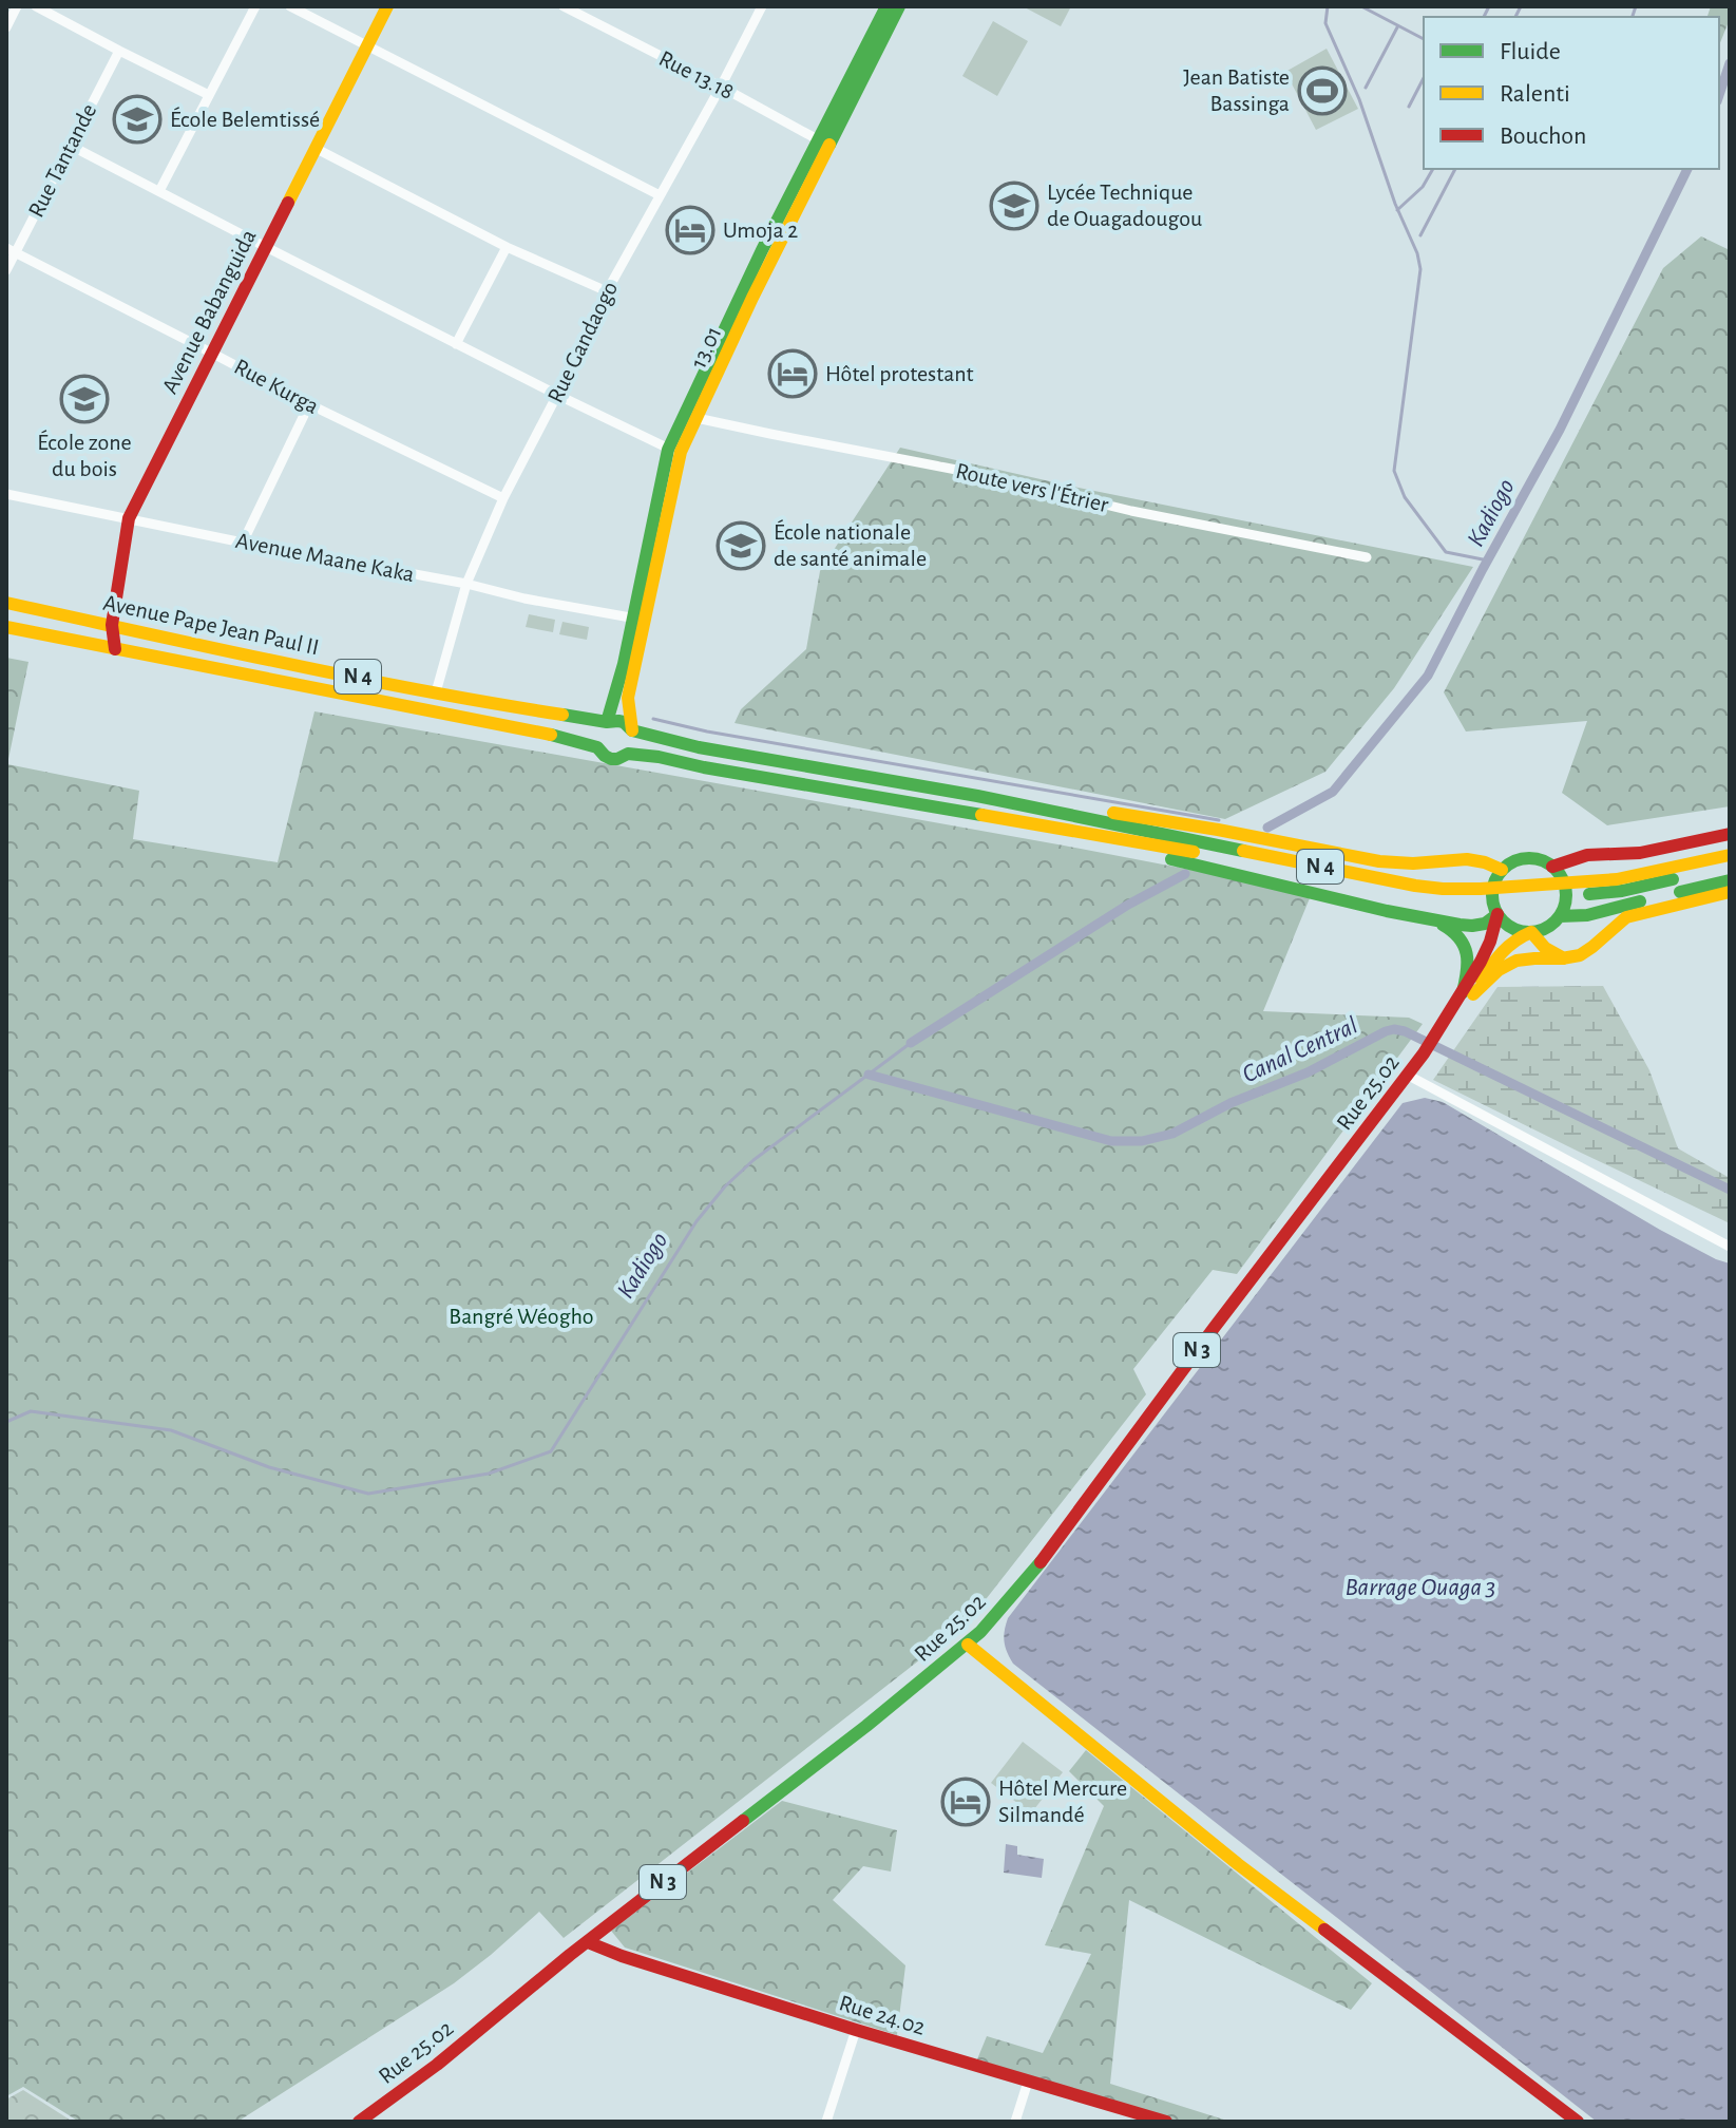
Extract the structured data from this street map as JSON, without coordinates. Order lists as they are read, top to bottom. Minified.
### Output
{"streets":{"main road":["Avenue Babanguida","13.01","Avenue Pape Jean Paul II","N 4","Rue 25.02","N 3","Rue 24.02"],"street":["Rue 13.18","Rue Tantande","Rue Gandaogo","Rue Kurga","Route vers l'Étrier","Avenue Maane Kaka"]},"crossings":[["Rue 13.18","Rue Gandaogo"],["Rue 13.18","13.01"],["Rue Tantande","Rue Kurga"],["Avenue Babanguida","Rue Kurga"],["Avenue Babanguida","Avenue Maane Kaka"],["Avenue Babanguida","Avenue Pape Jean Paul II"],["Rue Gandaogo","Rue Kurga"],["Rue Gandaogo","Avenue Maane Kaka"],["Rue Gandaogo","Avenue Pape Jean Paul II"],["13.01","Route vers l'Étrier"],["13.01","Avenue Maane Kaka"],["13.01","Avenue Pape Jean Paul II"],["Avenue Pape Jean Paul II","N 4"],["Rue 25.02","N 3"],["Rue 25.02","Rue 24.02"]],"water":["Kadiogo","Canal Central","Barrage Ouaga 3"],"parks":["Bangré Wéogho"],"places":{"sports":["Jean Batiste Bassinga"],"school or university":["École Belemtissé","Lycée Technique de Ouagadougou","École zone du bois","École nationale de santé animale"],"hotel":["Umoja 2","Hôtel protestant","Hôtel Mercure Silmandé"]},"legend":["Fluide","Ralenti","Bouchon"]}
